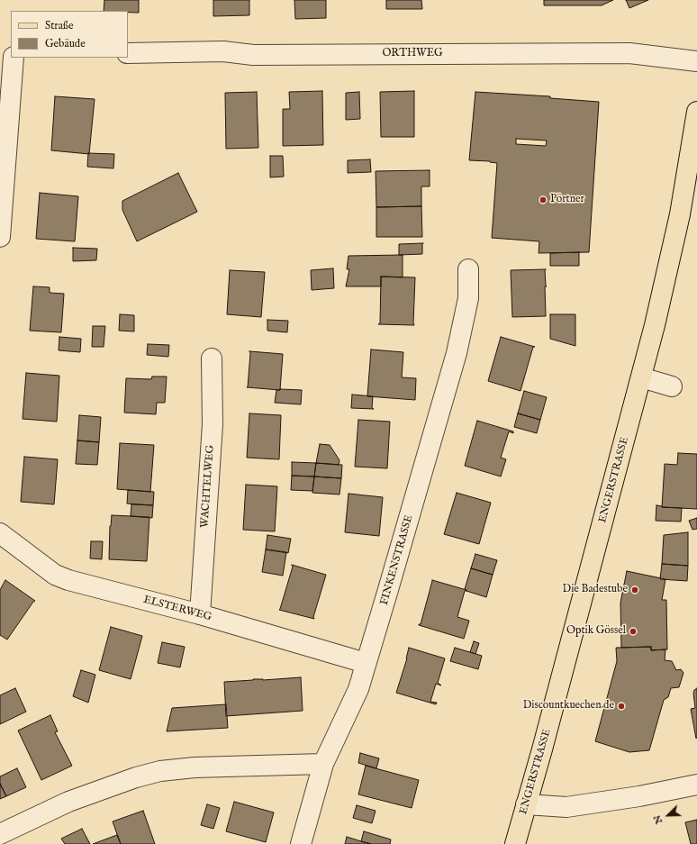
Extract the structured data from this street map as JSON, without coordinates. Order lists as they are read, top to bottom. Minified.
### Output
{"streets":{"main road":["ENGERSTRASSE"],"street":["ORTHWEG","WACHTELWEG","FINKENSTRASSE","ELSTERWEG"]},"crossings":[["WACHTELWEG","ELSTERWEG"],["FINKENSTRASSE","ELSTERWEG"]],"places":["Pörtner","Die Badestube","Optik Gössel","Discountkuechen.de"],"legend":["Straße","Gebäude"],"north":"bottom left"}
